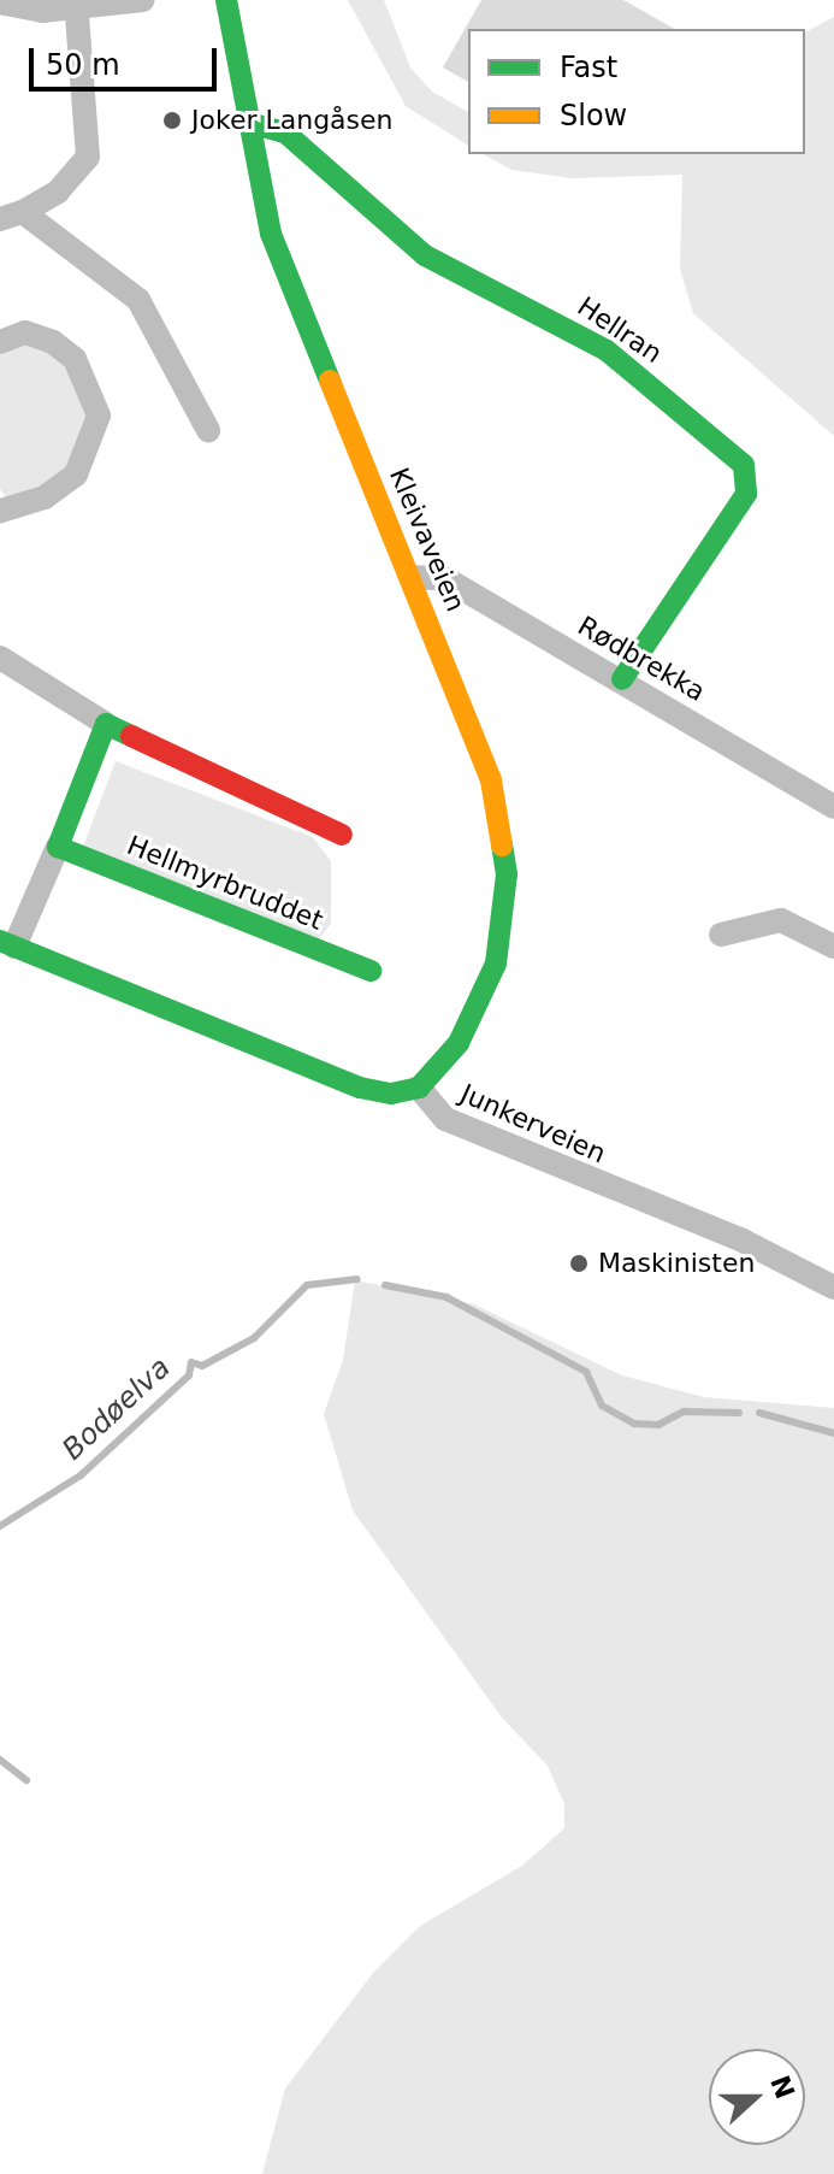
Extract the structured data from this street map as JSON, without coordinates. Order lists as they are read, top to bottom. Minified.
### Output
{"streets":{"street":["Hellran","Kleivaveien","Rødbrekka","Hellmyrbruddet","Junkerveien"]},"crossings":[["Hellran","Kleivaveien"],["Hellran","Rødbrekka"],["Kleivaveien","Rødbrekka"],["Kleivaveien","Junkerveien"]],"water":["Bodøelva"],"places":["Joker Langåsen","Maskinisten"],"legend":["Fast","Slow"],"scale_bar":"50 m","north":"right"}
